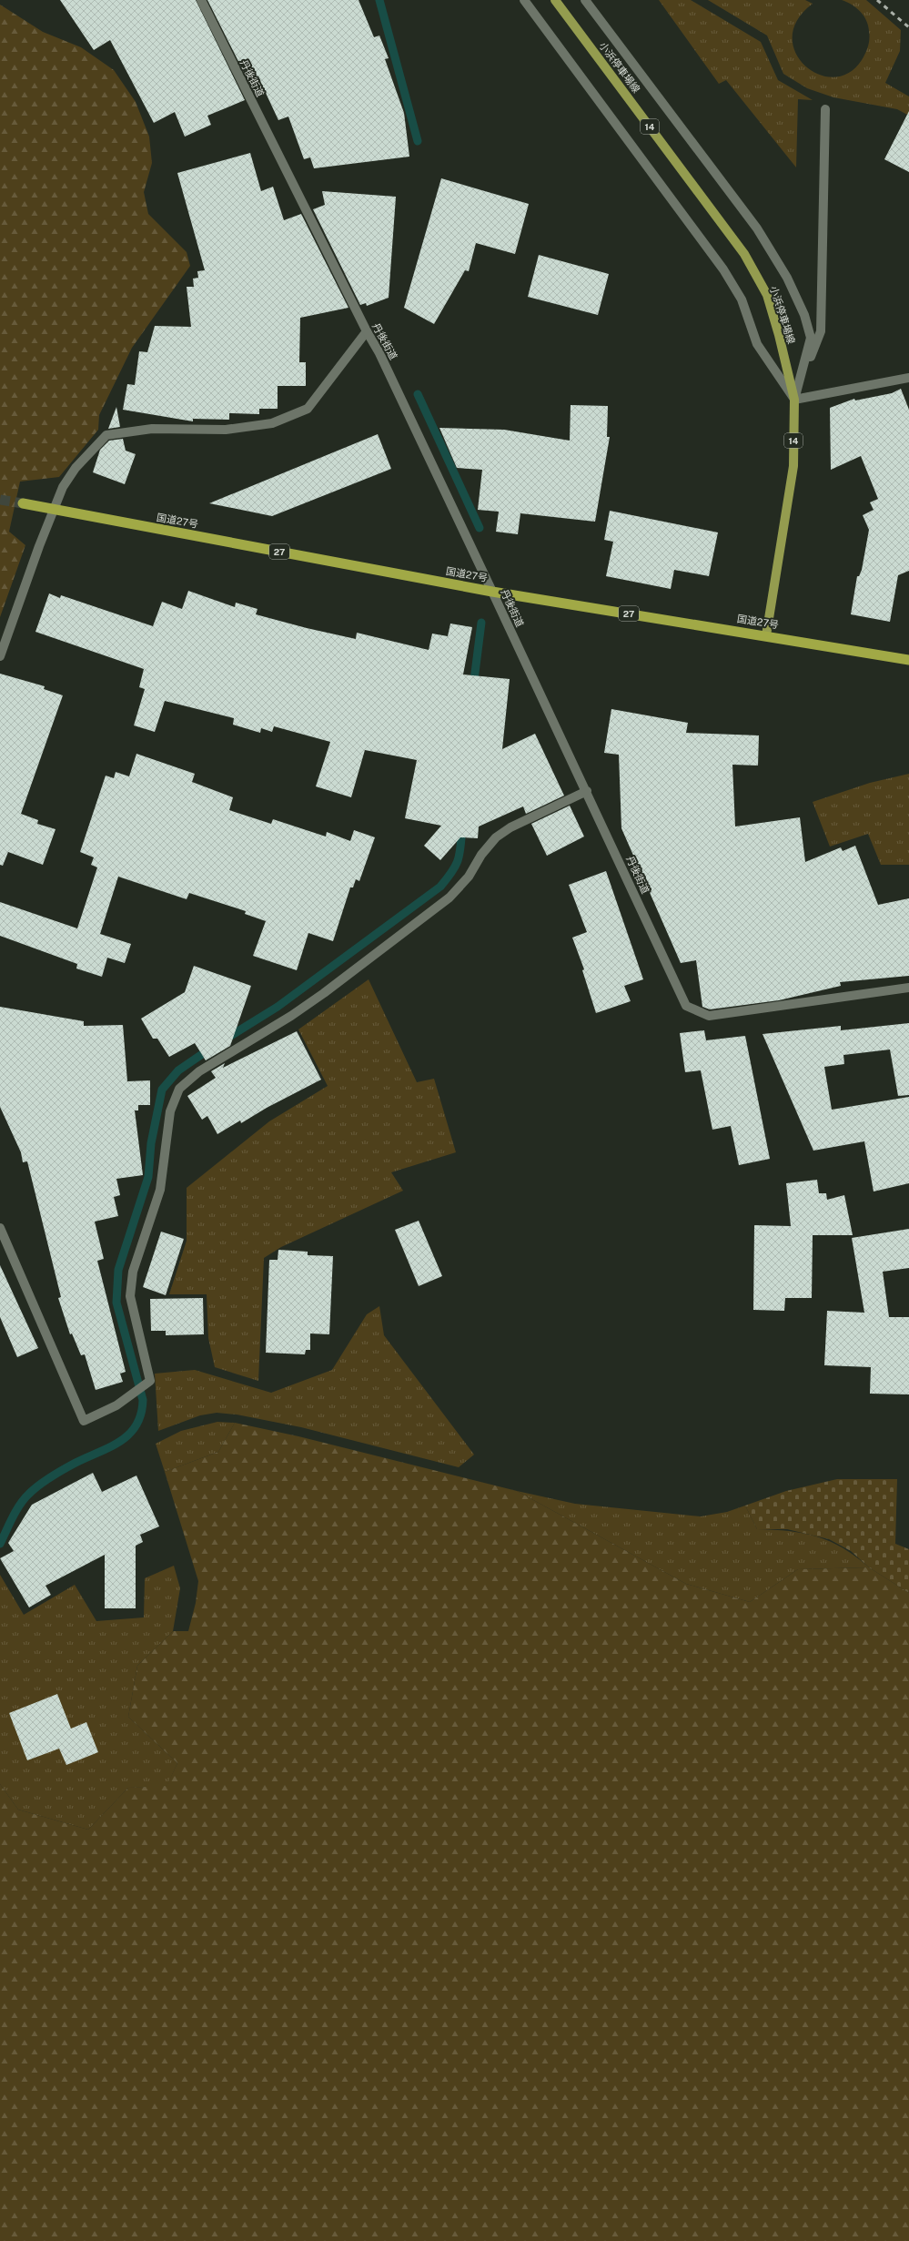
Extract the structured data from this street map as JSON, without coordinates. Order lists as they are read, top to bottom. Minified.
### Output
{"streets":{"highway":["国道27号","27"],"main road":["小浜停車場線","14"],"street":["丹後街道"]},"crossings":[["小浜停車場線","国道27号"],["丹後街道","国道27号"]]}
